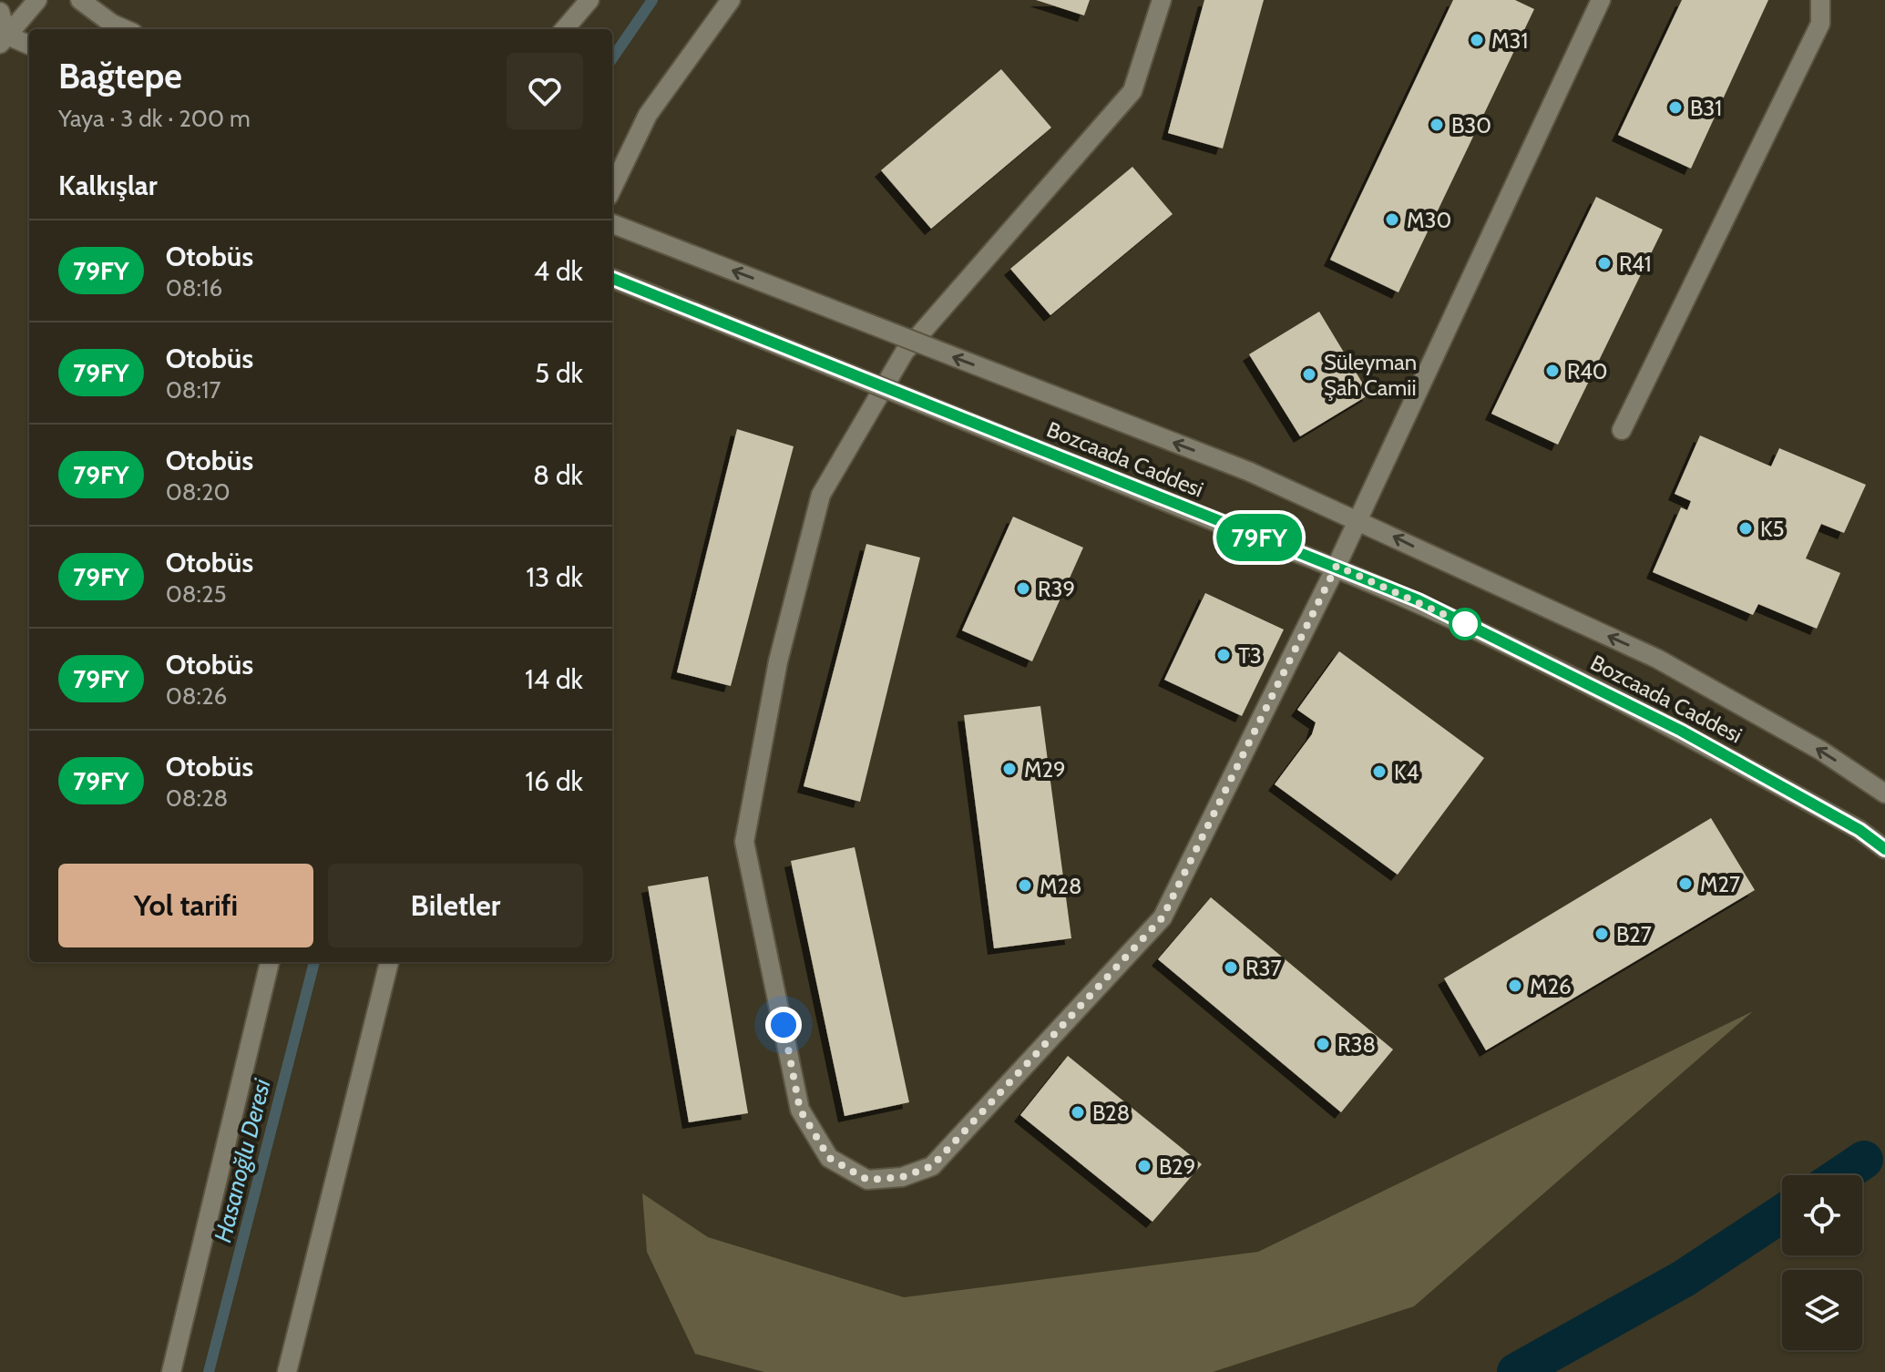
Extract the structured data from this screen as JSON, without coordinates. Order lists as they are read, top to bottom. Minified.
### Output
{"streets":{"street":["Bozcaada Caddesi"]},"water":["Hasanoğlu Deresi"],"places":["M31","B31","B30","M30","R41","R40","Süleyman Şah Camii","K5","R39","T3","M29","K4","M27","M28","B27","R37","M26","R38","B28","B29"],"lines":["bus line 79FY"],"page":{"on_map":"79FY","heading":[["Bağtepe","Yaya · 3 dk · 200 m"],"Kalkışlar"],"list":[{"mark":"79FY","name":"Otobüs","note":"08:16","value":"4 dk"},{"mark":"79FY","name":"Otobüs","note":"08:17","value":"5 dk"},{"mark":"79FY","name":"Otobüs","note":"08:20","value":"8 dk"},{"mark":"79FY","name":"Otobüs","note":"08:25","value":"13 dk"},{"mark":"79FY","name":"Otobüs","note":"08:26","value":"14 dk"},{"mark":"79FY","name":"Otobüs","note":"08:28","value":"16 dk"}],"buttons":["Yol tarifi","Biletler"]}}
